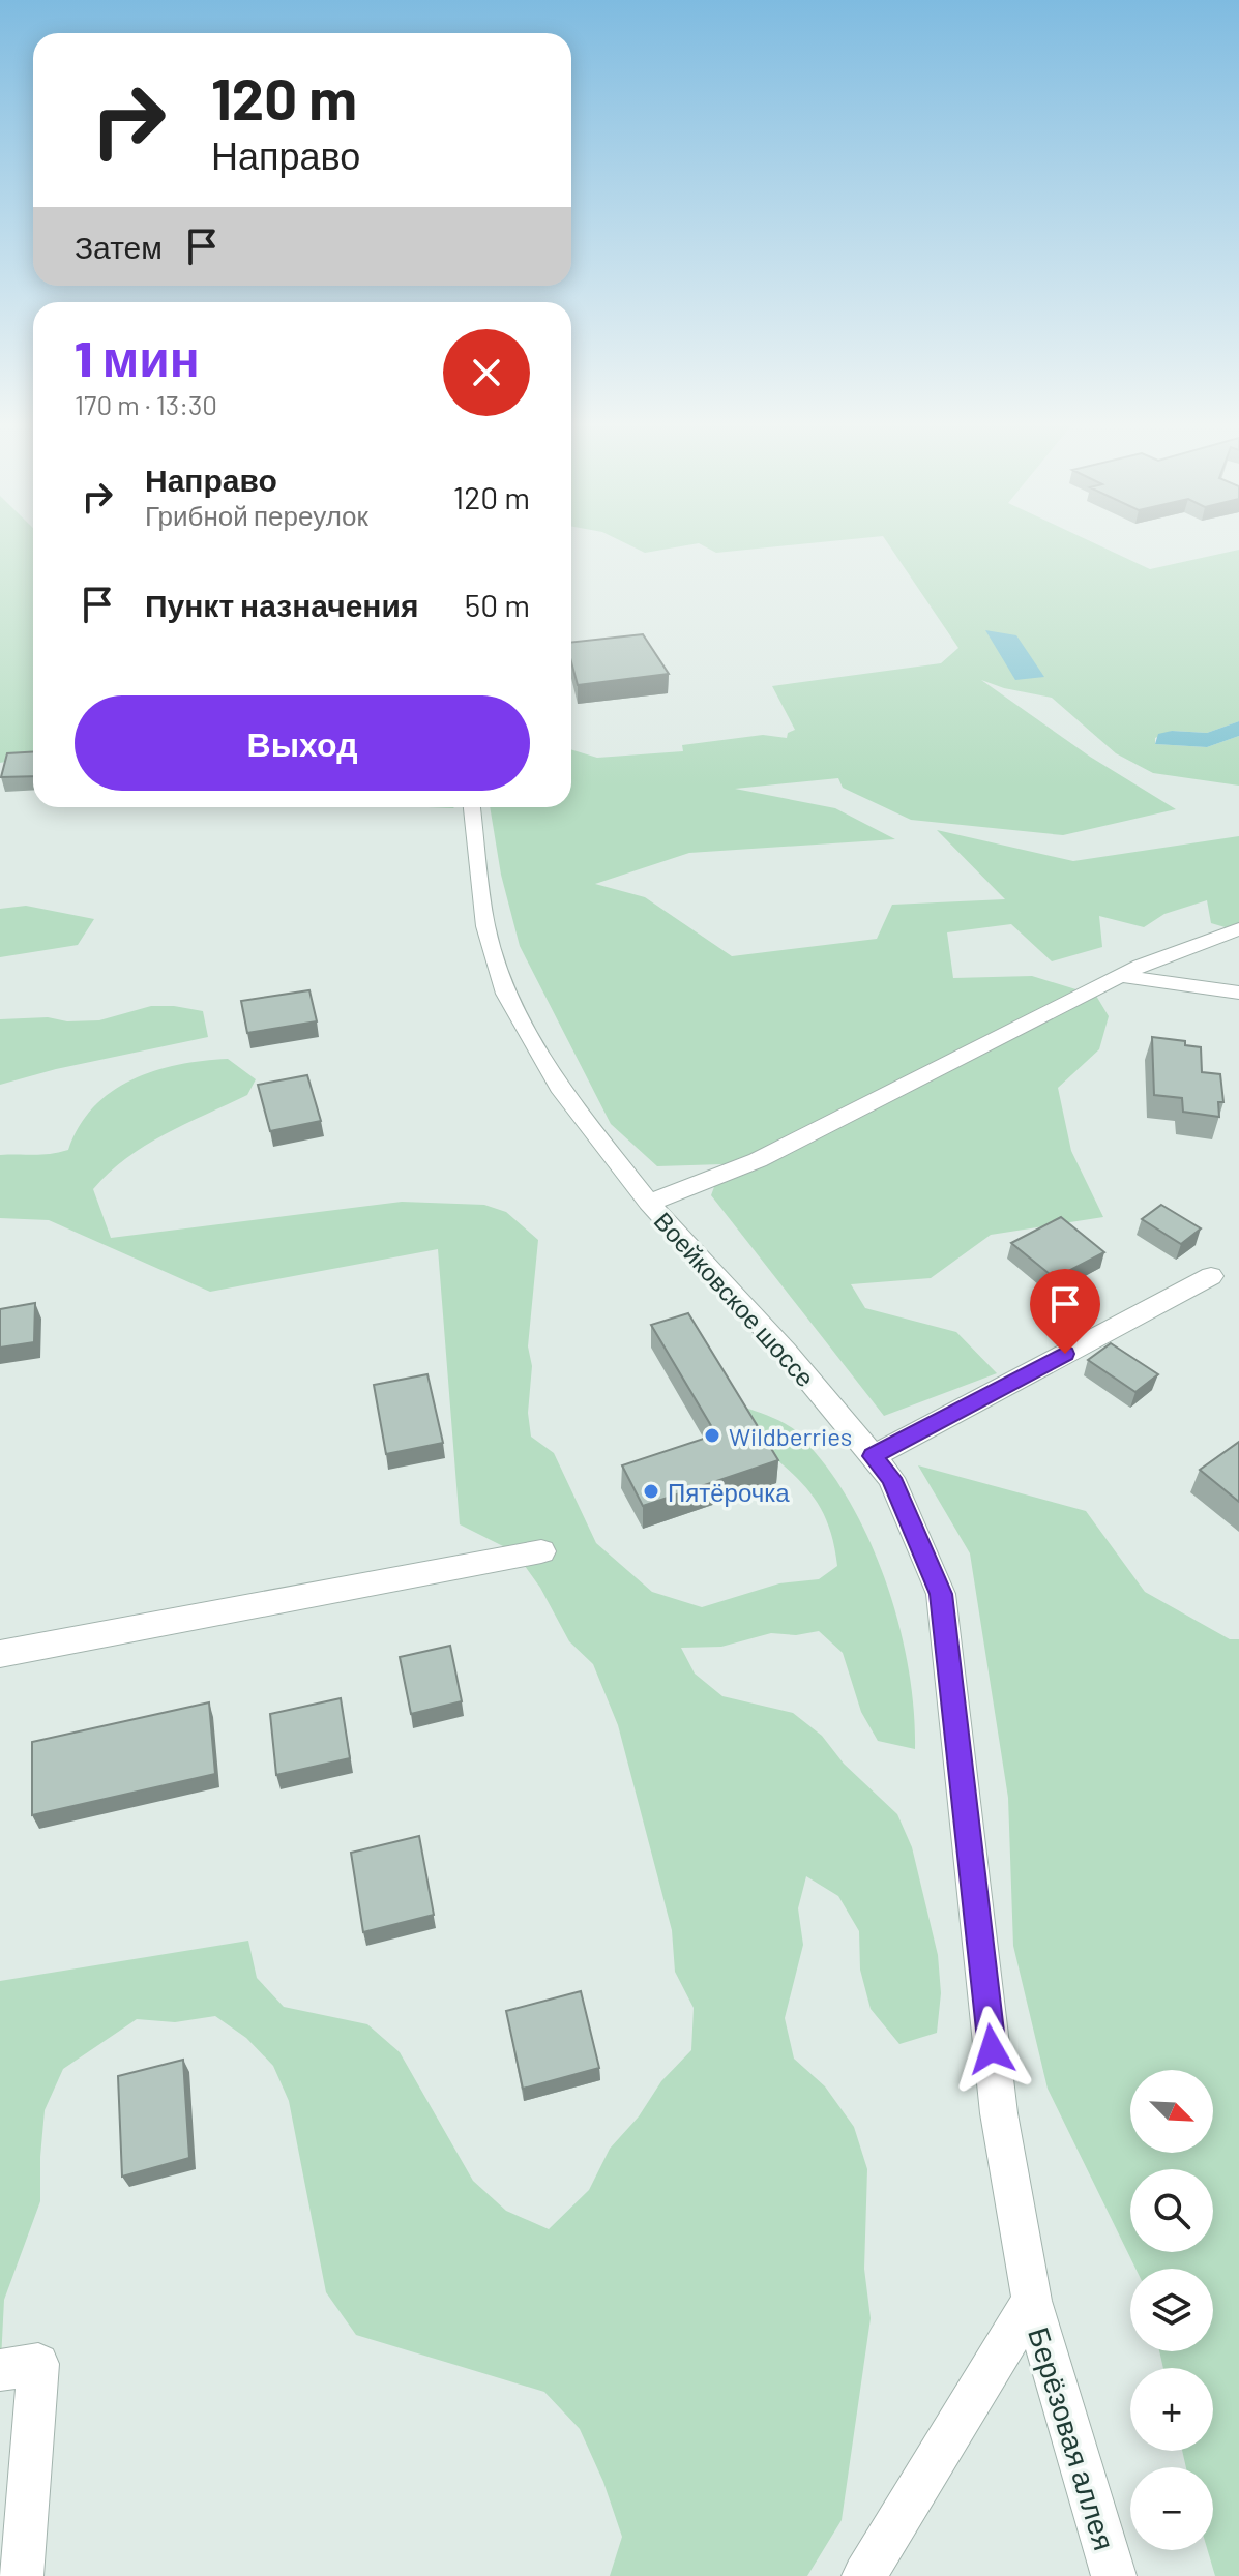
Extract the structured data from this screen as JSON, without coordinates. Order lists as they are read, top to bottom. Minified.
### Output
{"streets":{"street":["Воейковское шоссе","Берёзовая аллея"]},"crossings":[["Воейковское шоссе","Берёзовая аллея"]],"places":["Wildberries","Пятёрочка"],"north":"bottom right","page":{"turn":["120 m","Направо"],"then":"Затем","heading":["1 мин","170 m · 13:30"],"list":[{"name":"Направо","note":"Грибной переулок","value":"120 m"},{"name":"Пункт назначения","value":"50 m"}],"buttons":"Выход","map_buttons":["+","−"]}}
